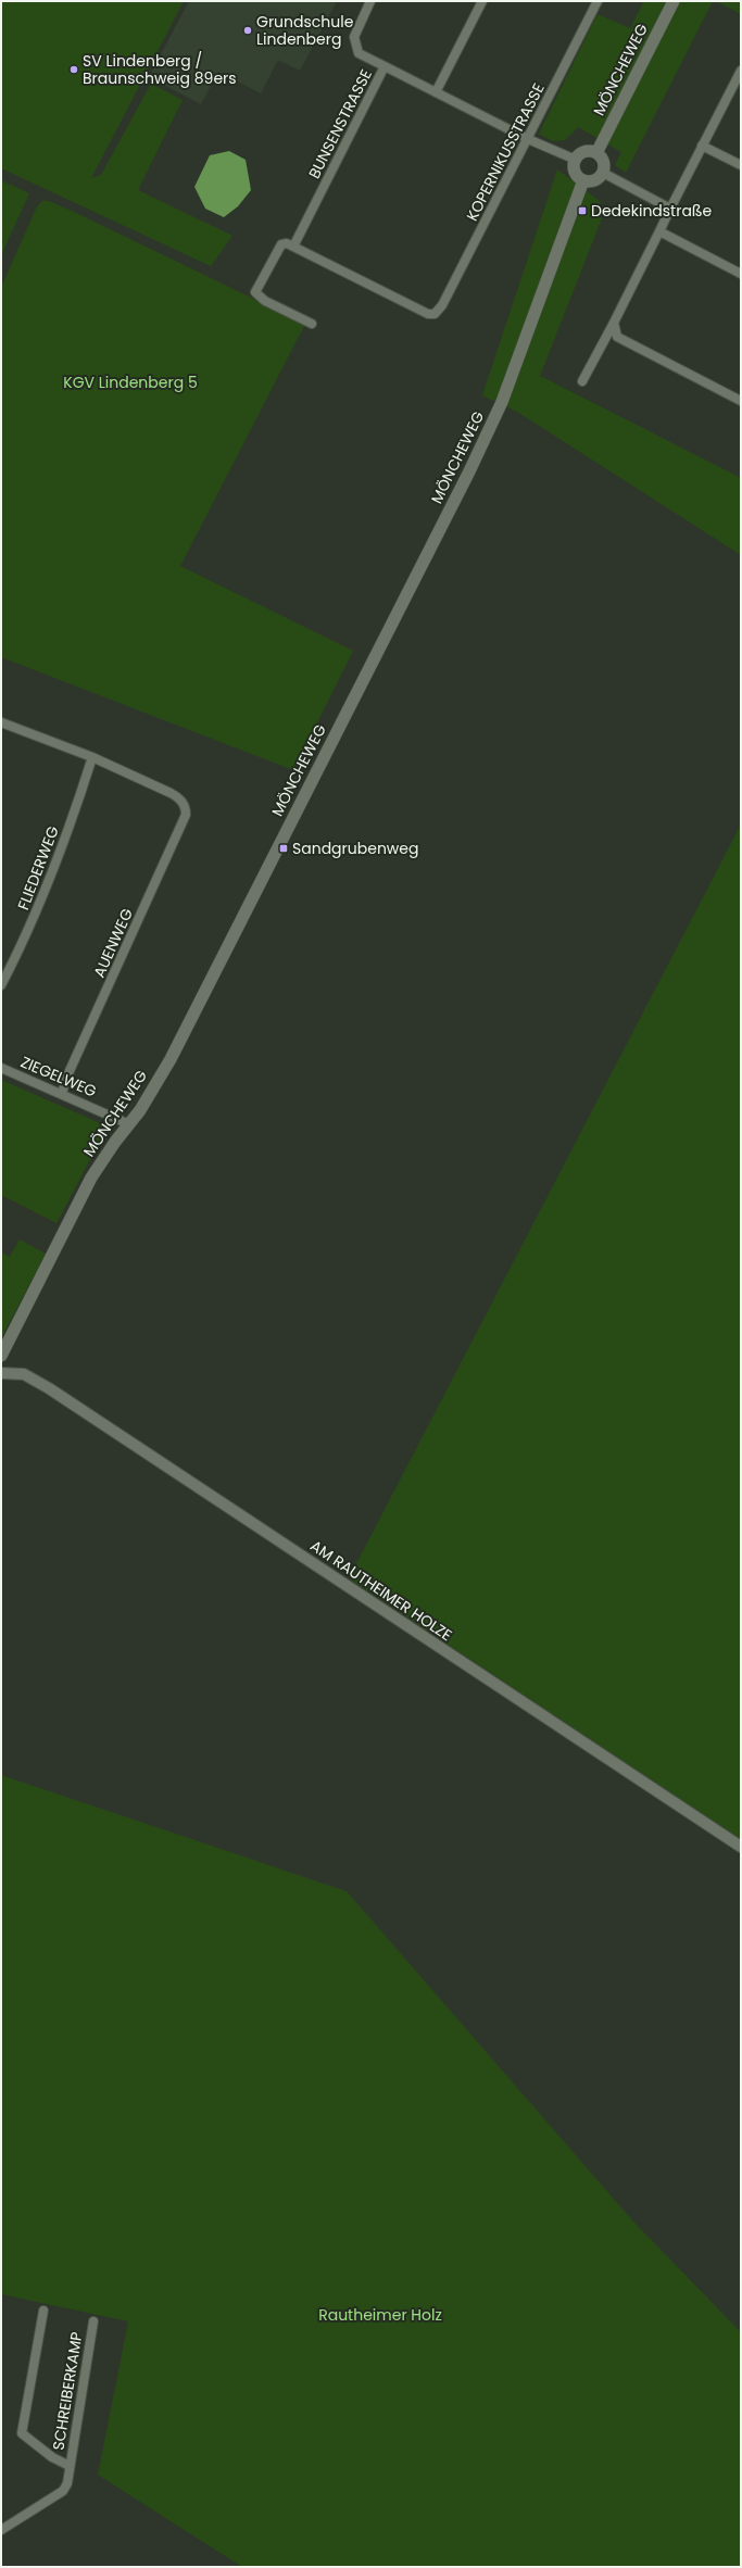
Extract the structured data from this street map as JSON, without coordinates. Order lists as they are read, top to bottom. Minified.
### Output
{"streets":{"main road":["MÖNCHEWEG"],"street":["BUNSENSTRASSE","KOPERNIKUSSTRASSE","FLIEDERWEG","AUENWEG","ZIEGELWEG","AM RAUTHEIMER HOLZE","SCHREIBERKAMP"]},"crossings":[["MÖNCHEWEG","ZIEGELWEG"],["BUNSENSTRASSE","KOPERNIKUSSTRASSE"],["FLIEDERWEG","AUENWEG"],["AUENWEG","ZIEGELWEG"]],"parks":["KGV Lindenberg 5","Rautheimer Holz"],"places":{"other":["Grundschule Lindenberg","SV Lindenberg / Braunschweig 89ers"],"transit":["Dedekindstraße","Sandgrubenweg"]}}
